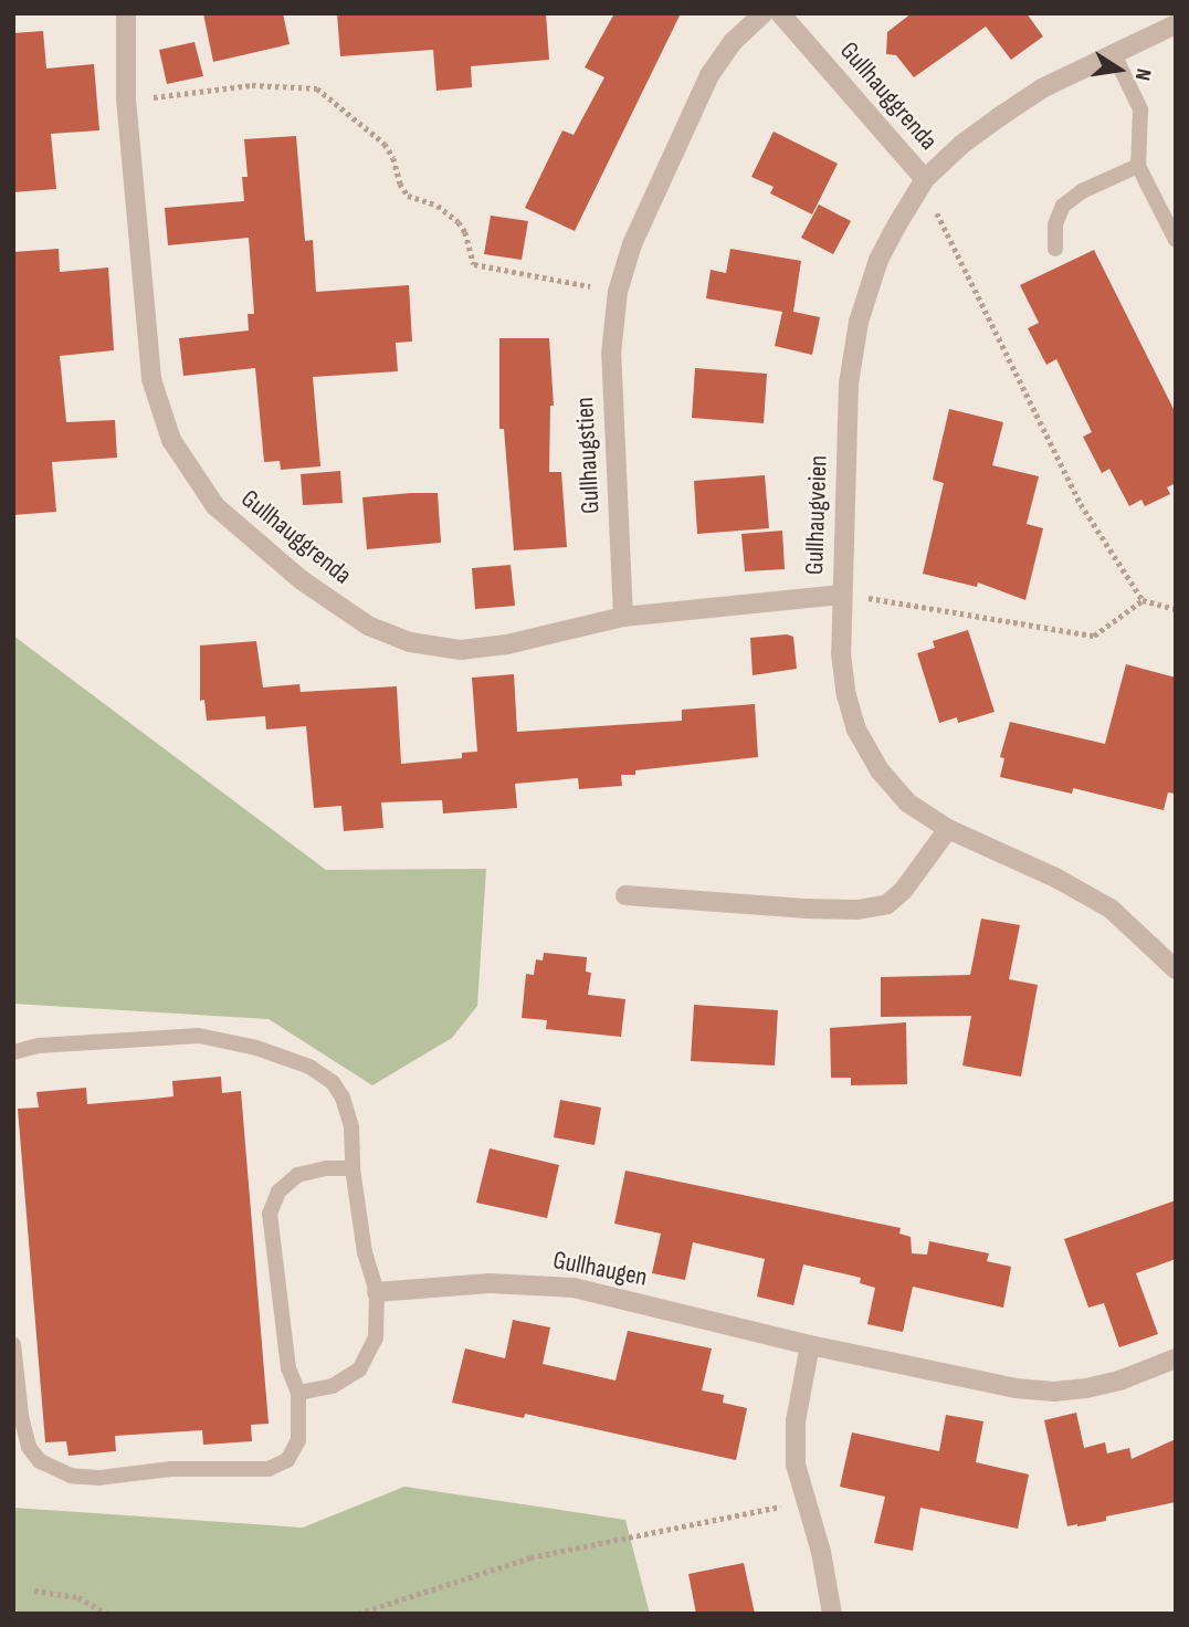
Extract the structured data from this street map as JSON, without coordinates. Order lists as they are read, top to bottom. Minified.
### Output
{"streets":{"street":["Gullhauggrenda","Gullhaugstien","Gullhaugveien","Gullhaugen"]},"crossings":[["Gullhauggrenda","Gullhaugstien"],["Gullhauggrenda","Gullhaugveien"]],"north":"right"}
